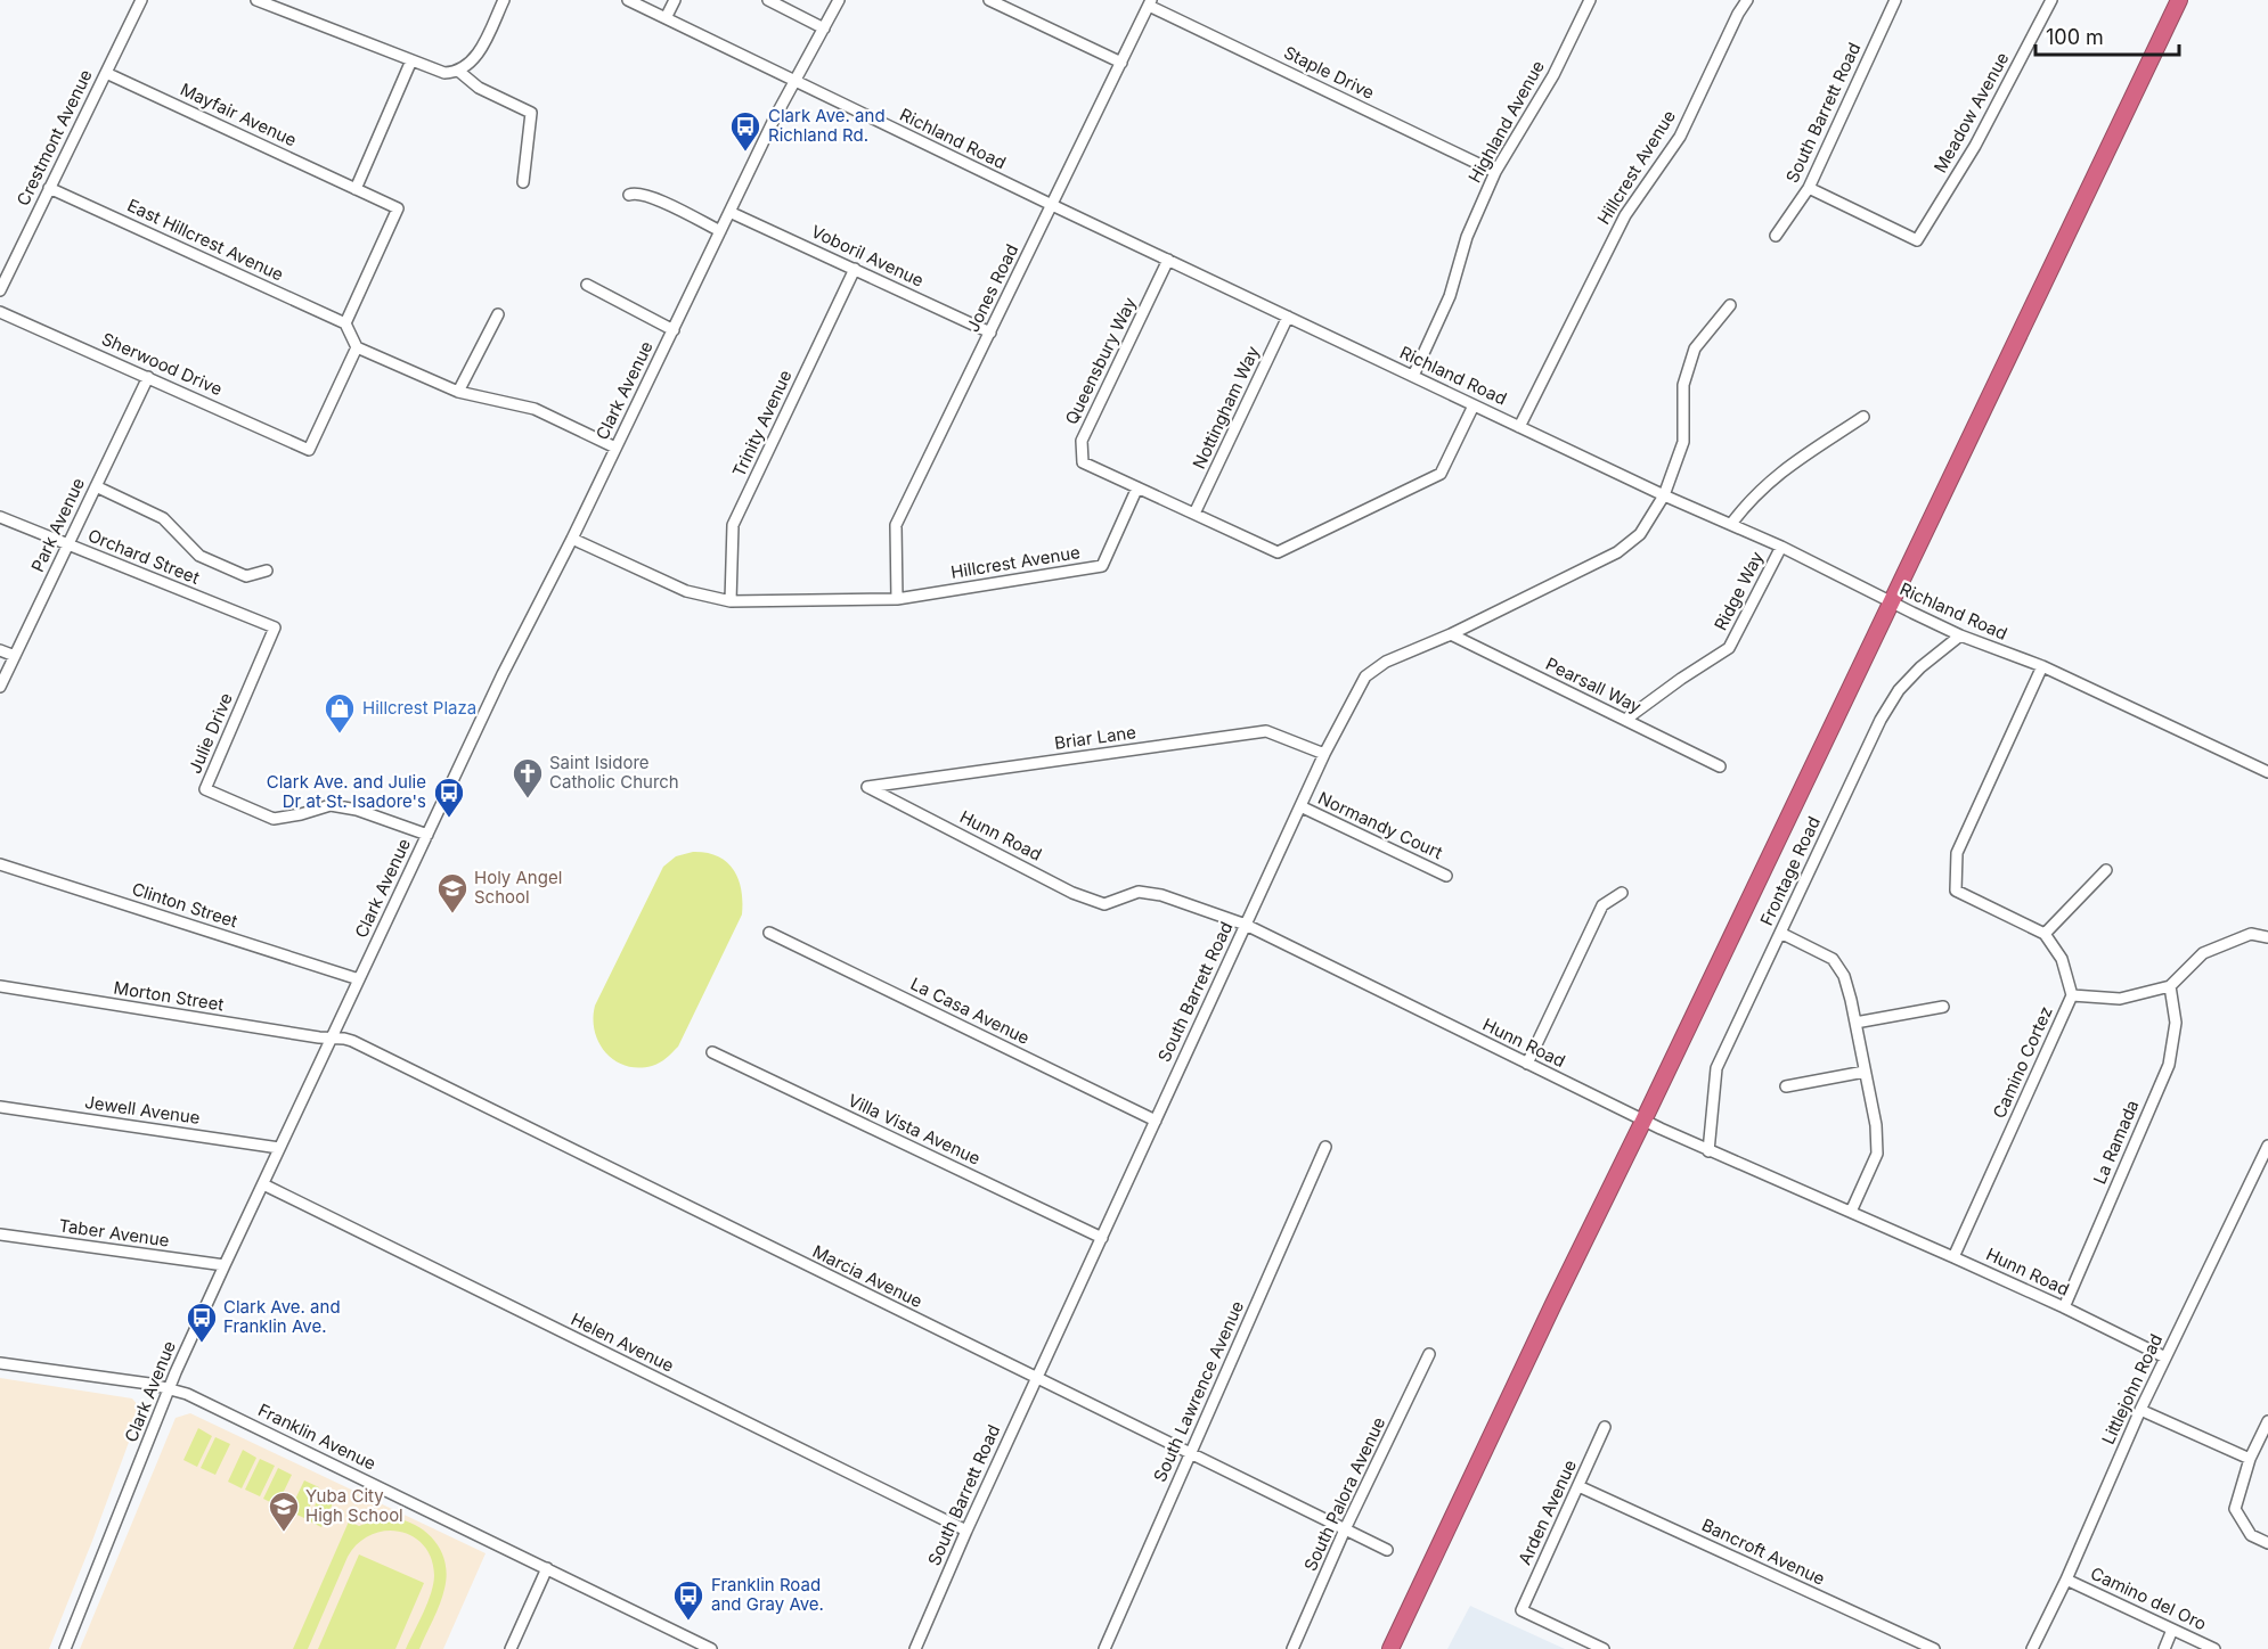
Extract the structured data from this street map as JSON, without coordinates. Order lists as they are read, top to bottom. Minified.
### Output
{"streets":{"street":["Staple Drive","South Barrett Road","Meadow Avenue","Mayfair Avenue","Highland Avenue","Crestmont Avenue","Richland Road","Hillcrest Avenue","East Hillcrest Avenue","Voboril Avenue","Jones Road","Queensbury Way","Sherwood Drive","Clark Avenue","Nottingham Way","Trinity Avenue","Park Avenue","Orchard Street","Ridge Way","Pearsall Way","Julie Drive","Briar Lane","Normandy Court","Hunn Road","Frontage Road","Clinton Street","Morton Street","La Casa Avenue","Camino Cortez","Jewell Avenue","Villa Vista Avenue","La Ramada","Taber Avenue","Marcia Avenue","Helen Avenue","Littlejohn Road","South Lawrence Avenue","Franklin Avenue","South Palora Avenue","Arden Avenue","Bancroft Avenue","Camino del Oro"]},"crossings":[["Staple Drive","Highland Avenue"],["Staple Drive","Jones Road"],["South Barrett Road","Meadow Avenue"],["South Barrett Road","Richland Road"],["South Barrett Road","Pearsall Way"],["South Barrett Road","Briar Lane"],["South Barrett Road","Normandy Court"],["South Barrett Road","Hunn Road"],["South Barrett Road","La Casa Avenue"],["South Barrett Road","Villa Vista Avenue"],["South Barrett Road","Marcia Avenue"],["South Barrett Road","Helen Avenue"],["Mayfair Avenue","Crestmont Avenue"],["Mayfair Avenue","East Hillcrest Avenue"],["Highland Avenue","Richland Road"],["Crestmont Avenue","East Hillcrest Avenue"],["Richland Road","Hillcrest Avenue"],["Richland Road","Jones Road"],["Richland Road","Queensbury Way"],["Richland Road","Clark Avenue"],["Richland Road","Nottingham Way"],["Richland Road","Ridge Way"],["Richland Road","Frontage Road"],["Hillcrest Avenue","Jones Road"],["Hillcrest Avenue","Queensbury Way"],["Hillcrest Avenue","Clark Avenue"],["Hillcrest Avenue","Trinity Avenue"],["Voboril Avenue","Jones Road"],["Voboril Avenue","Clark Avenue"],["Voboril Avenue","Trinity Avenue"],["Sherwood Drive","Park Avenue"],["Clark Avenue","Julie Drive"],["Clark Avenue","Clinton Street"],["Clark Avenue","Morton Street"],["Clark Avenue","Jewell Avenue"],["Clark Avenue","Taber Avenue"],["Clark Avenue","Marcia Avenue"],["Clark Avenue","Helen Avenue"],["Clark Avenue","Franklin Avenue"],["Park Avenue","Orchard Street"],["Orchard Street","Julie Drive"],["Ridge Way","Pearsall Way"],["Briar Lane","Hunn Road"],["Hunn Road","Frontage Road"],["Hunn Road","Camino Cortez"],["Hunn Road","La Ramada"],["Hunn Road","Littlejohn Road"],["Morton Street","Marcia Avenue"],["Marcia Avenue","South Lawrence Avenue"],["Marcia Avenue","South Palora Avenue"],["Littlejohn Road","Camino del Oro"],["Arden Avenue","Bancroft Avenue"]],"places":{"bus stop":["Clark Ave. and Richland Rd.","Clark Ave. and Julie Dr at St. Isadore's","Clark Ave. and Franklin Ave.","Franklin Road and Gray Ave."],"shop":["Hillcrest Plaza"],"church":["Saint Isidore Catholic Church"],"school or university":["Holy Angel School","Yuba City High School"]},"scale_bar":"100 m"}
